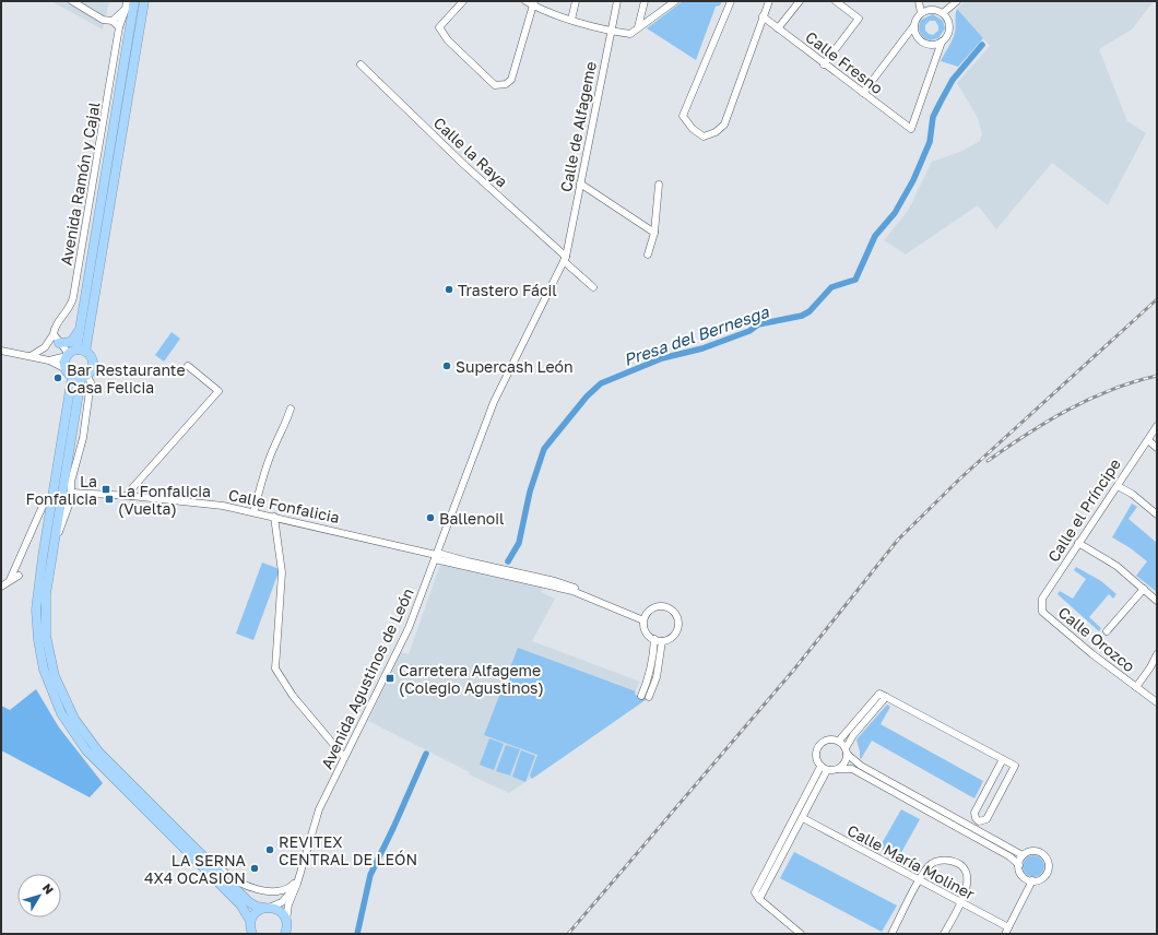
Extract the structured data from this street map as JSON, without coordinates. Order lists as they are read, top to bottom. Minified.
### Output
{"streets":{"street":["Calle Fresno","Calle de Alfageme","Calle la Raya","Avenida Ramón y Cajal","Calle Fonfalicia","Calle el Príncipe","Calle Orozco","Avenida Agustinos de León","Calle María Moliner"]},"crossings":[["Calle de Alfageme","Calle la Raya"],["Calle de Alfageme","Avenida Agustinos de León"],["Calle la Raya","Avenida Agustinos de León"],["Calle Fonfalicia","Avenida Agustinos de León"],["Calle el Príncipe","Calle Orozco"]],"water":["Presa del Bernesga"],"places":{"other":["Trastero Fácil","Supercash León","Bar Restaurante Casa Felicia","Ballenoil","REVITEX CENTRAL DE LEÓN","LA SERNA 4X4 OCASION"],"transit":["La Fonfalicia","La Fonfalicia (Vuelta)","Carretera Alfageme (Colegio Agustinos)"]},"north":"top right"}
